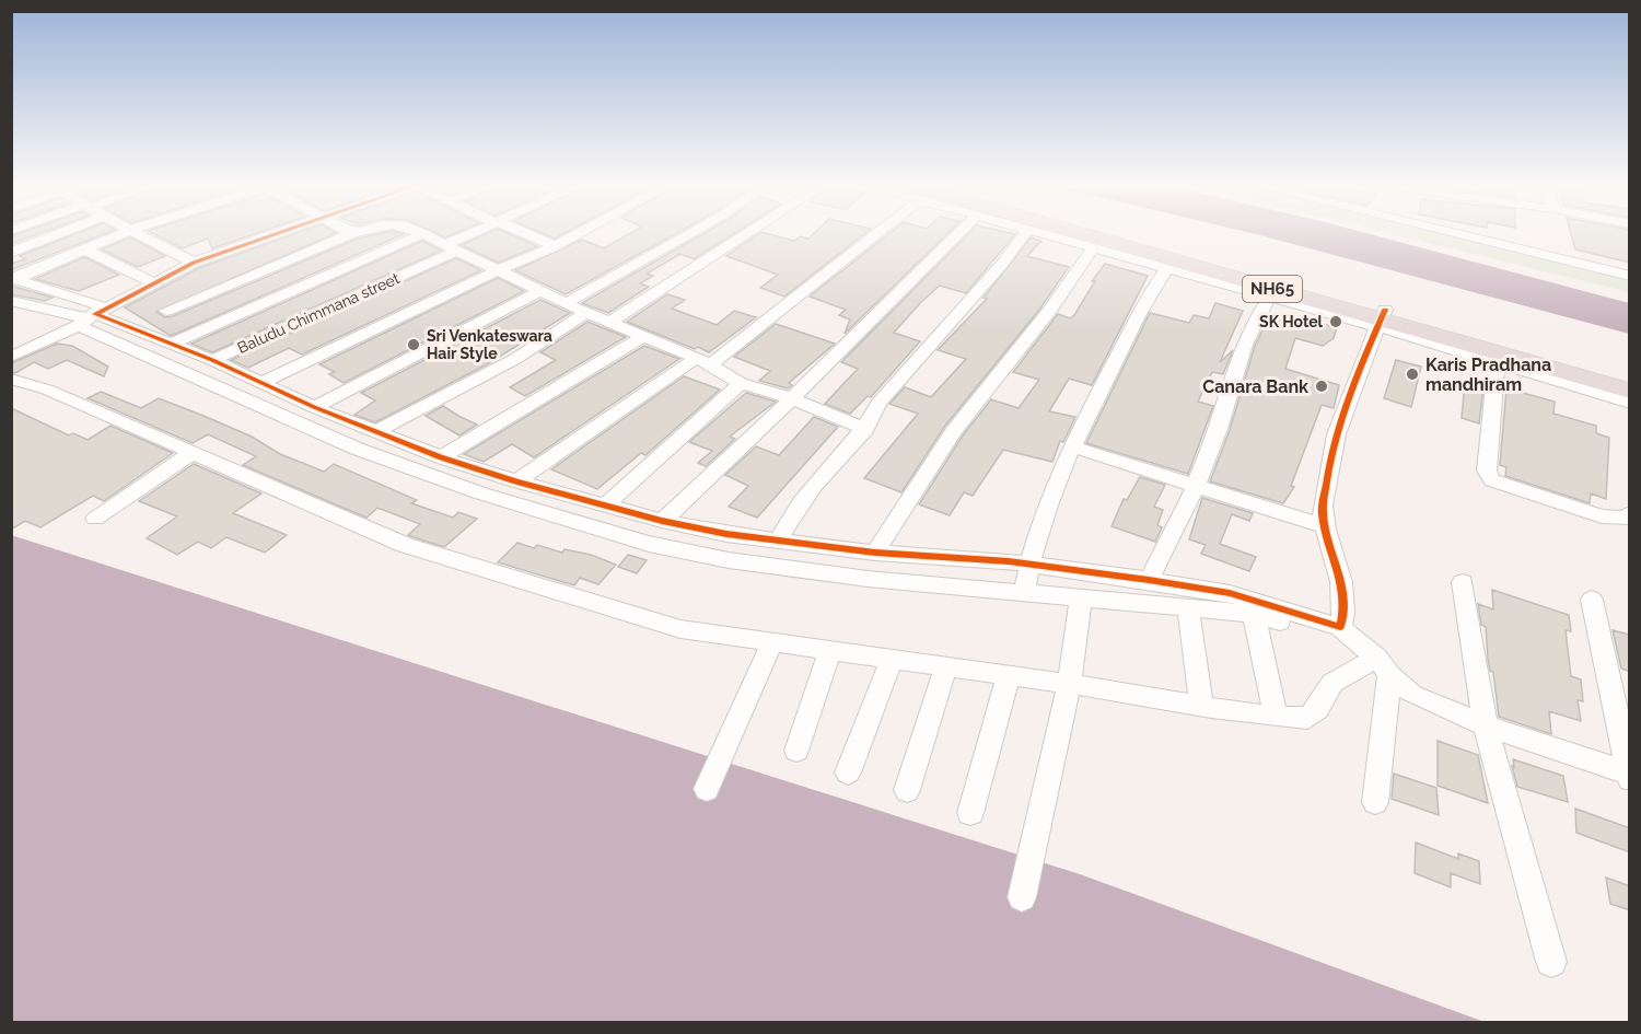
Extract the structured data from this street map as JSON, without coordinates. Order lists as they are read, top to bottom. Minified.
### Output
{"streets":{"highway":["NH65"],"street":["Baludu Chimmana street"]},"places":["SK Hotel","Sri Venkateswara Hair Style","Karis Pradhana mandhiram","Canara Bank"]}
